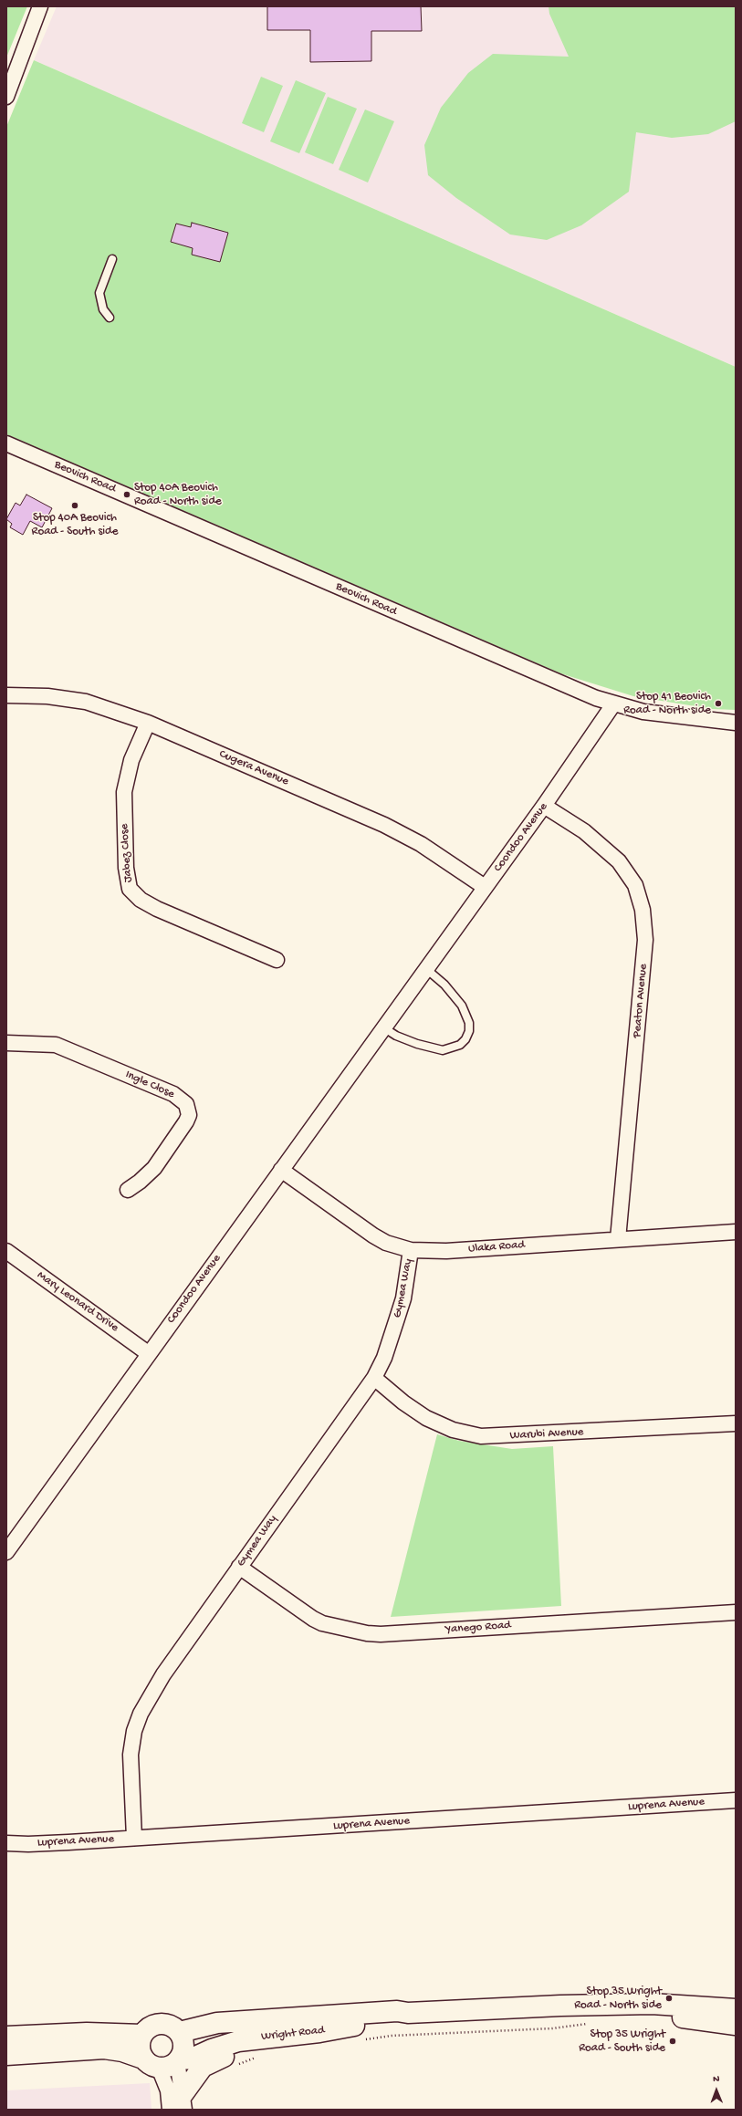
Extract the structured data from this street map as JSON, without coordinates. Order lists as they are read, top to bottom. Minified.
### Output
{"streets":{"main road":["Wright Road"],"street":["Beovich Road","Cugera Avenue","Coondoo Avenue","Jabez Close","Peaton Avenue","Ingle Close","Ulaka Road","Gymea Way","Mary Leonard Drive","Warubi Avenue","Yanego Road","Luprena Avenue"]},"crossings":[["Beovich Road","Coondoo Avenue"],["Cugera Avenue","Coondoo Avenue"],["Cugera Avenue","Jabez Close"],["Coondoo Avenue","Peaton Avenue"],["Coondoo Avenue","Ulaka Road"],["Coondoo Avenue","Mary Leonard Drive"],["Peaton Avenue","Ulaka Road"],["Ulaka Road","Gymea Way"],["Gymea Way","Warubi Avenue"],["Gymea Way","Yanego Road"],["Gymea Way","Luprena Avenue"]],"places":["Stop 40A Beovich Road - North side","Stop 40A Beovich Road - South side","Stop 41 Beovich Road - North side","Stop 35 Wright Road - North side","Stop 35 Wright Road - South side"],"north":"top"}
